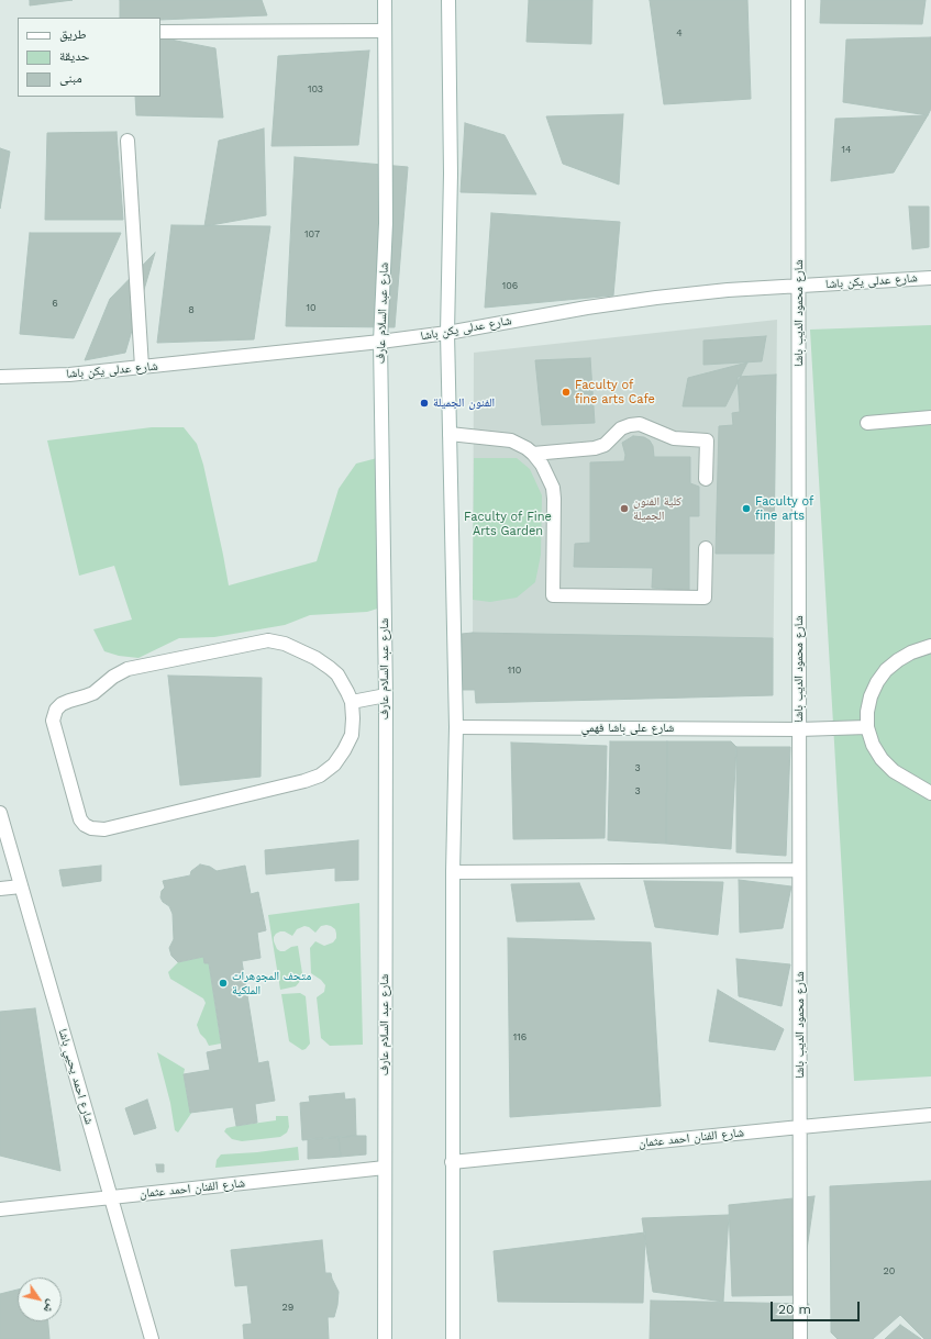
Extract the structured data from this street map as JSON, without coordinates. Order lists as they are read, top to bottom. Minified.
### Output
{"streets":{"street":["شارع عدلى يكن باشا","شارع عبد السلام عارف","شارع محمود الديب باشا","شارع على باشا فهمي","شارع احمد يحيي باشا","شارع الفنان احمد عثمان"]},"crossings":[["شارع عدلى يكن باشا","شارع عبد السلام عارف"],["شارع عدلى يكن باشا","شارع محمود الديب باشا"],["شارع عبد السلام عارف","شارع الفنان احمد عثمان"],["شارع محمود الديب باشا","شارع على باشا فهمي"],["شارع محمود الديب باشا","شارع الفنان احمد عثمان"],["شارع احمد يحيي باشا","شارع الفنان احمد عثمان"]],"parks":["Faculty of Fine Arts Garden"],"places":["Faculty of fine arts Cafe","الفنون الجميلة","كلية الفنون الجميلة","Faculty of fine arts","متحف المجوهرات الملكية"],"house_numbers":["4","103","14","107","106","6","10","8","110","3","3","116","20","29"],"legend":["طريق","حديقة","مبنى"],"scale_bar":"20 m","north":"bottom right"}
